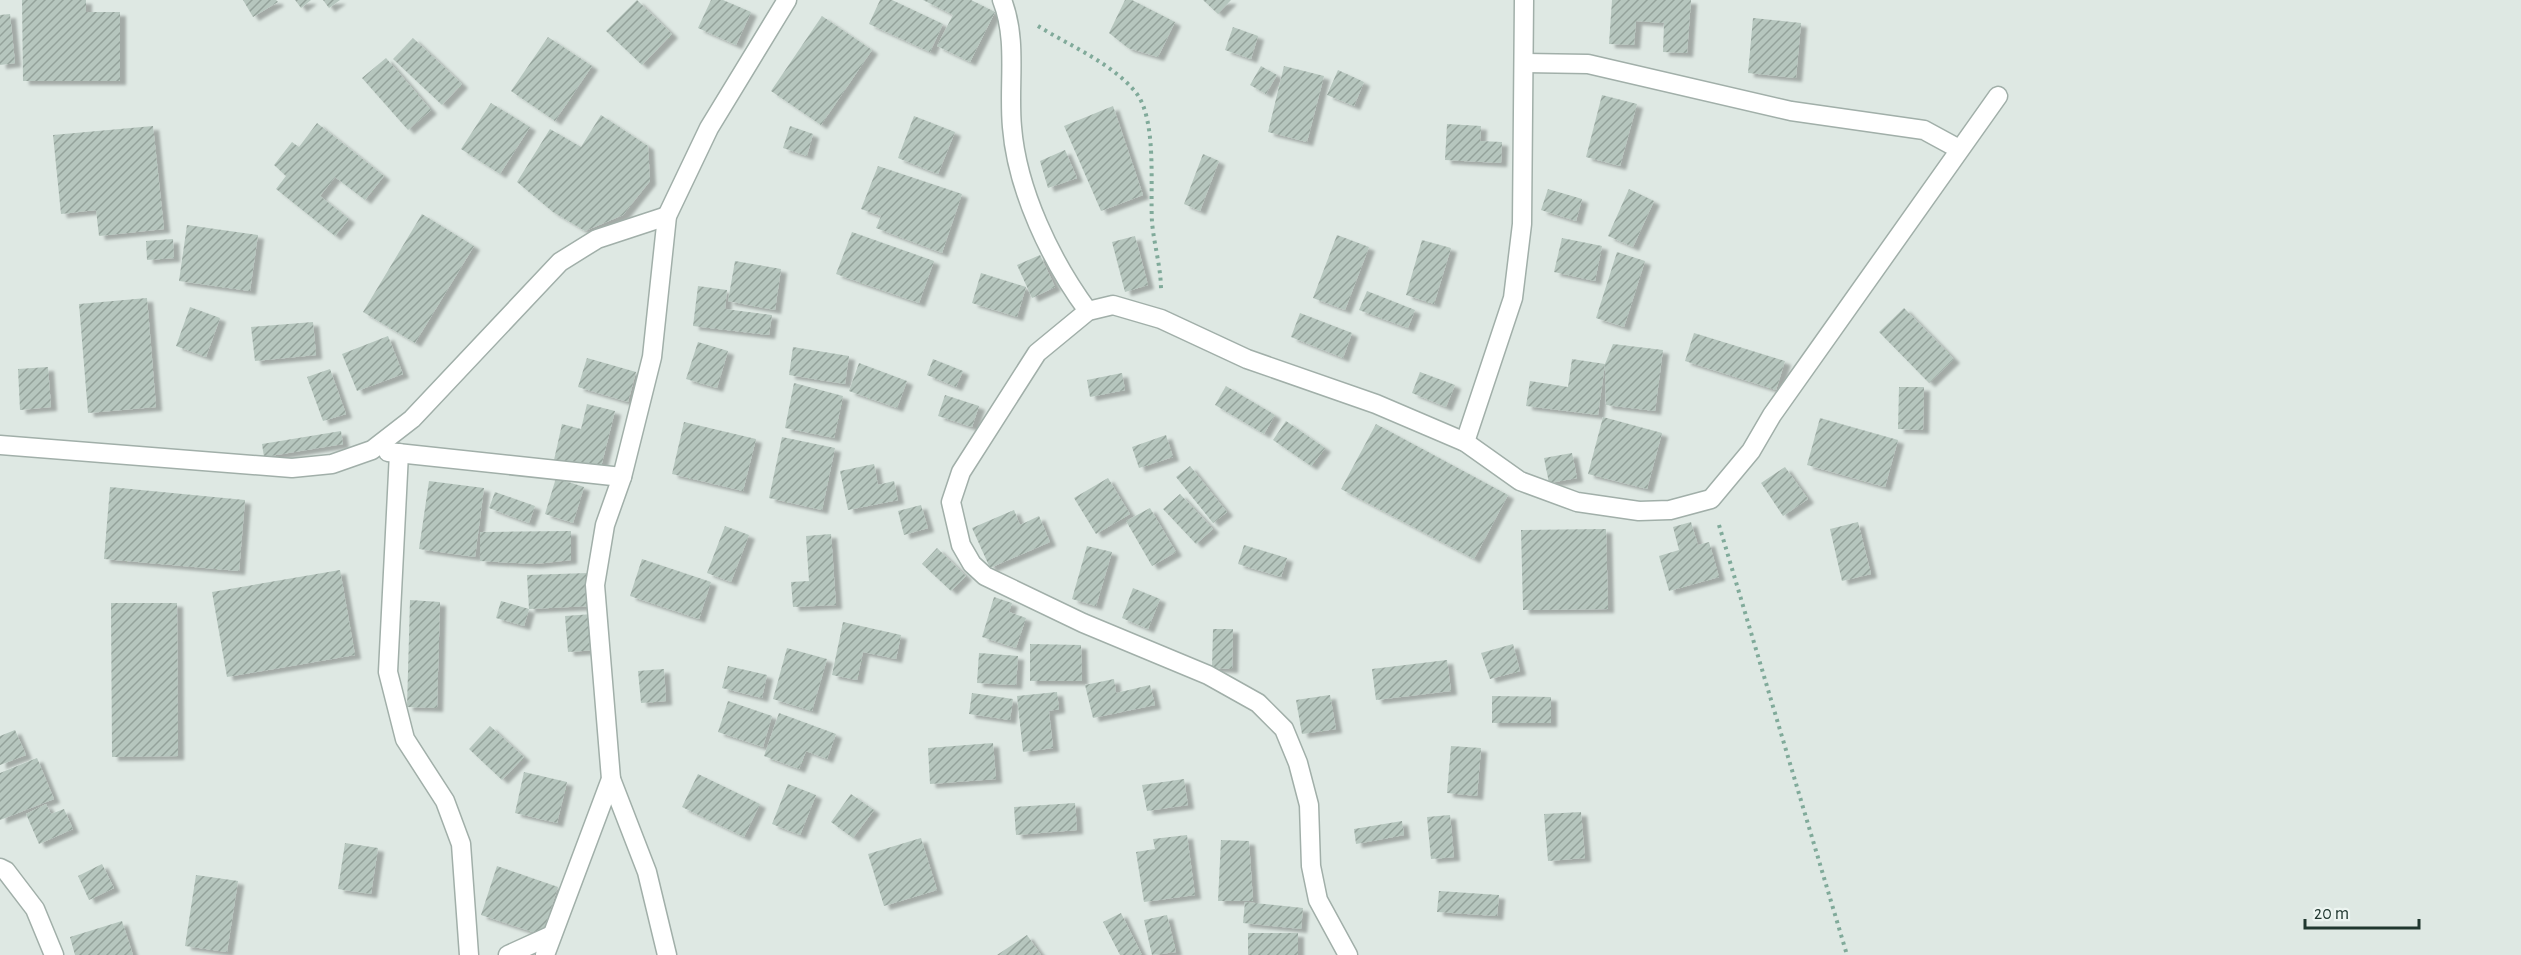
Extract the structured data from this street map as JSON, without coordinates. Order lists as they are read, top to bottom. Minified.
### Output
{"scale_bar":"20 m"}
